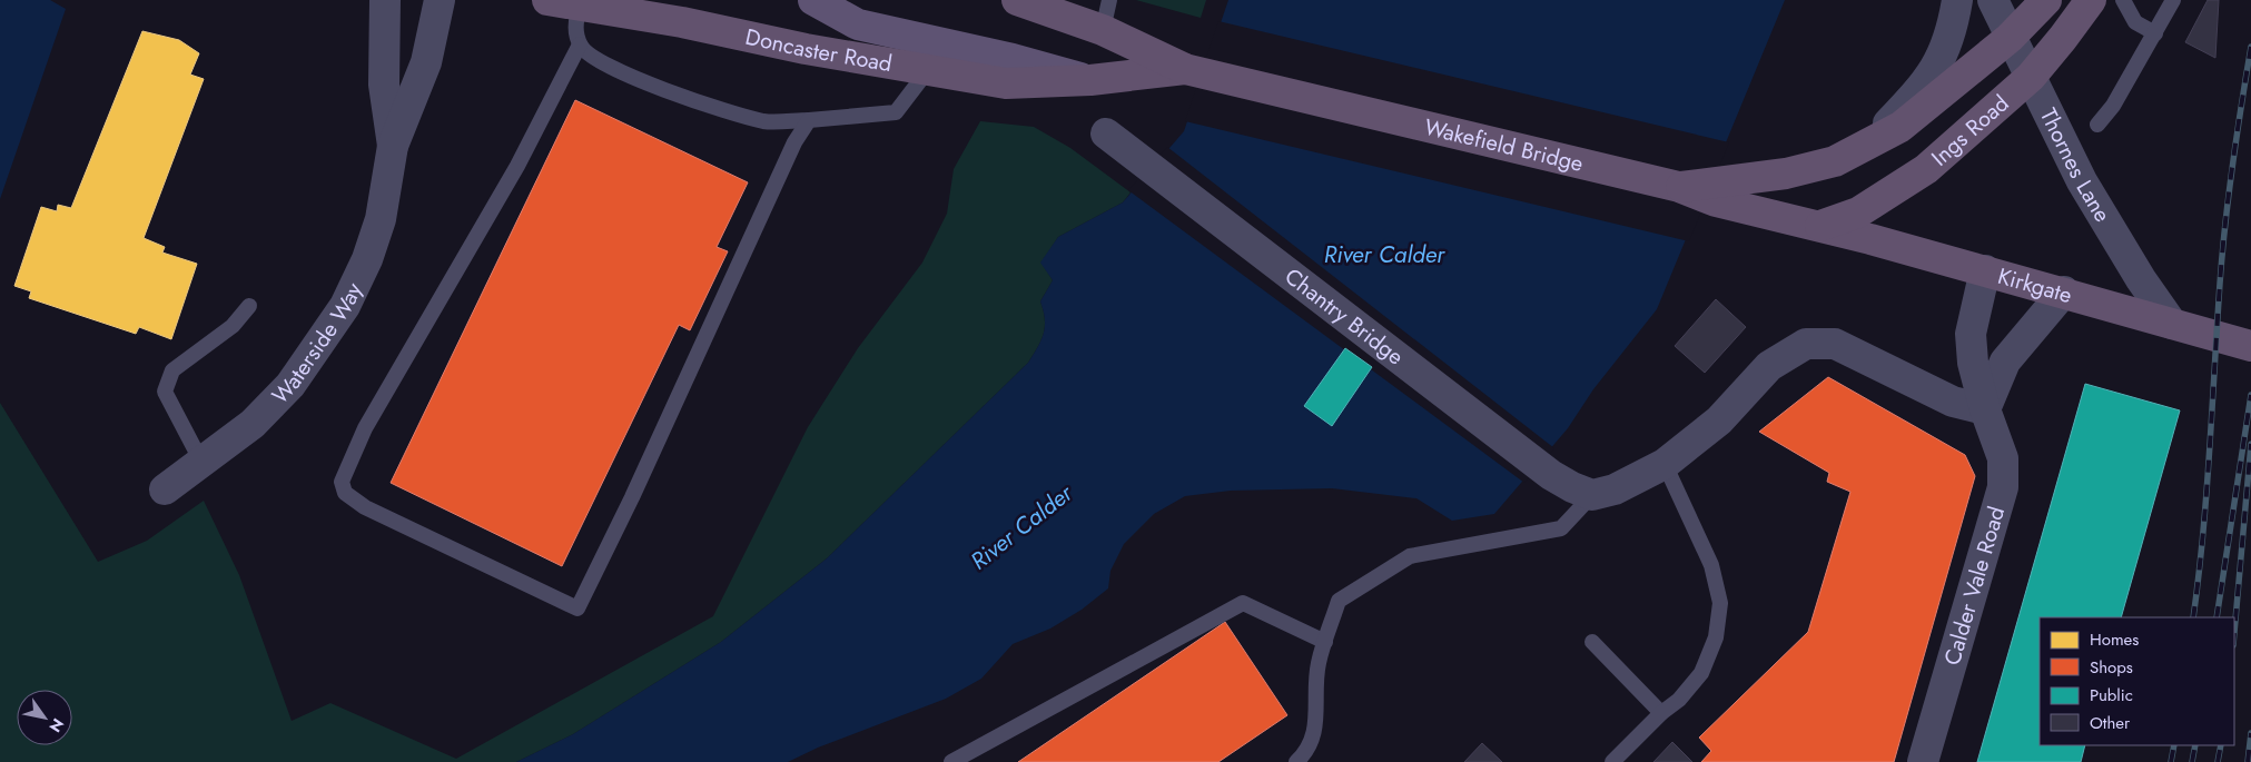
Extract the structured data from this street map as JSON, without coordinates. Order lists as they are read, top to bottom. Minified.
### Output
{"streets":{"highway":["Doncaster Road","Ings Road","Wakefield Bridge","Kirkgate"],"street":["Thornes Lane","Chantry Bridge","Waterside Way","Calder Vale Road"]},"crossings":[["Doncaster Road","Wakefield Bridge"],["Ings Road","Wakefield Bridge"],["Ings Road","Thornes Lane"],["Ings Road","Kirkgate"],["Wakefield Bridge","Kirkgate"],["Thornes Lane","Kirkgate"],["Kirkgate","Calder Vale Road"]],"water":["River Calder"],"legend":["Homes","Shops","Public","Other"],"north":"bottom right"}
